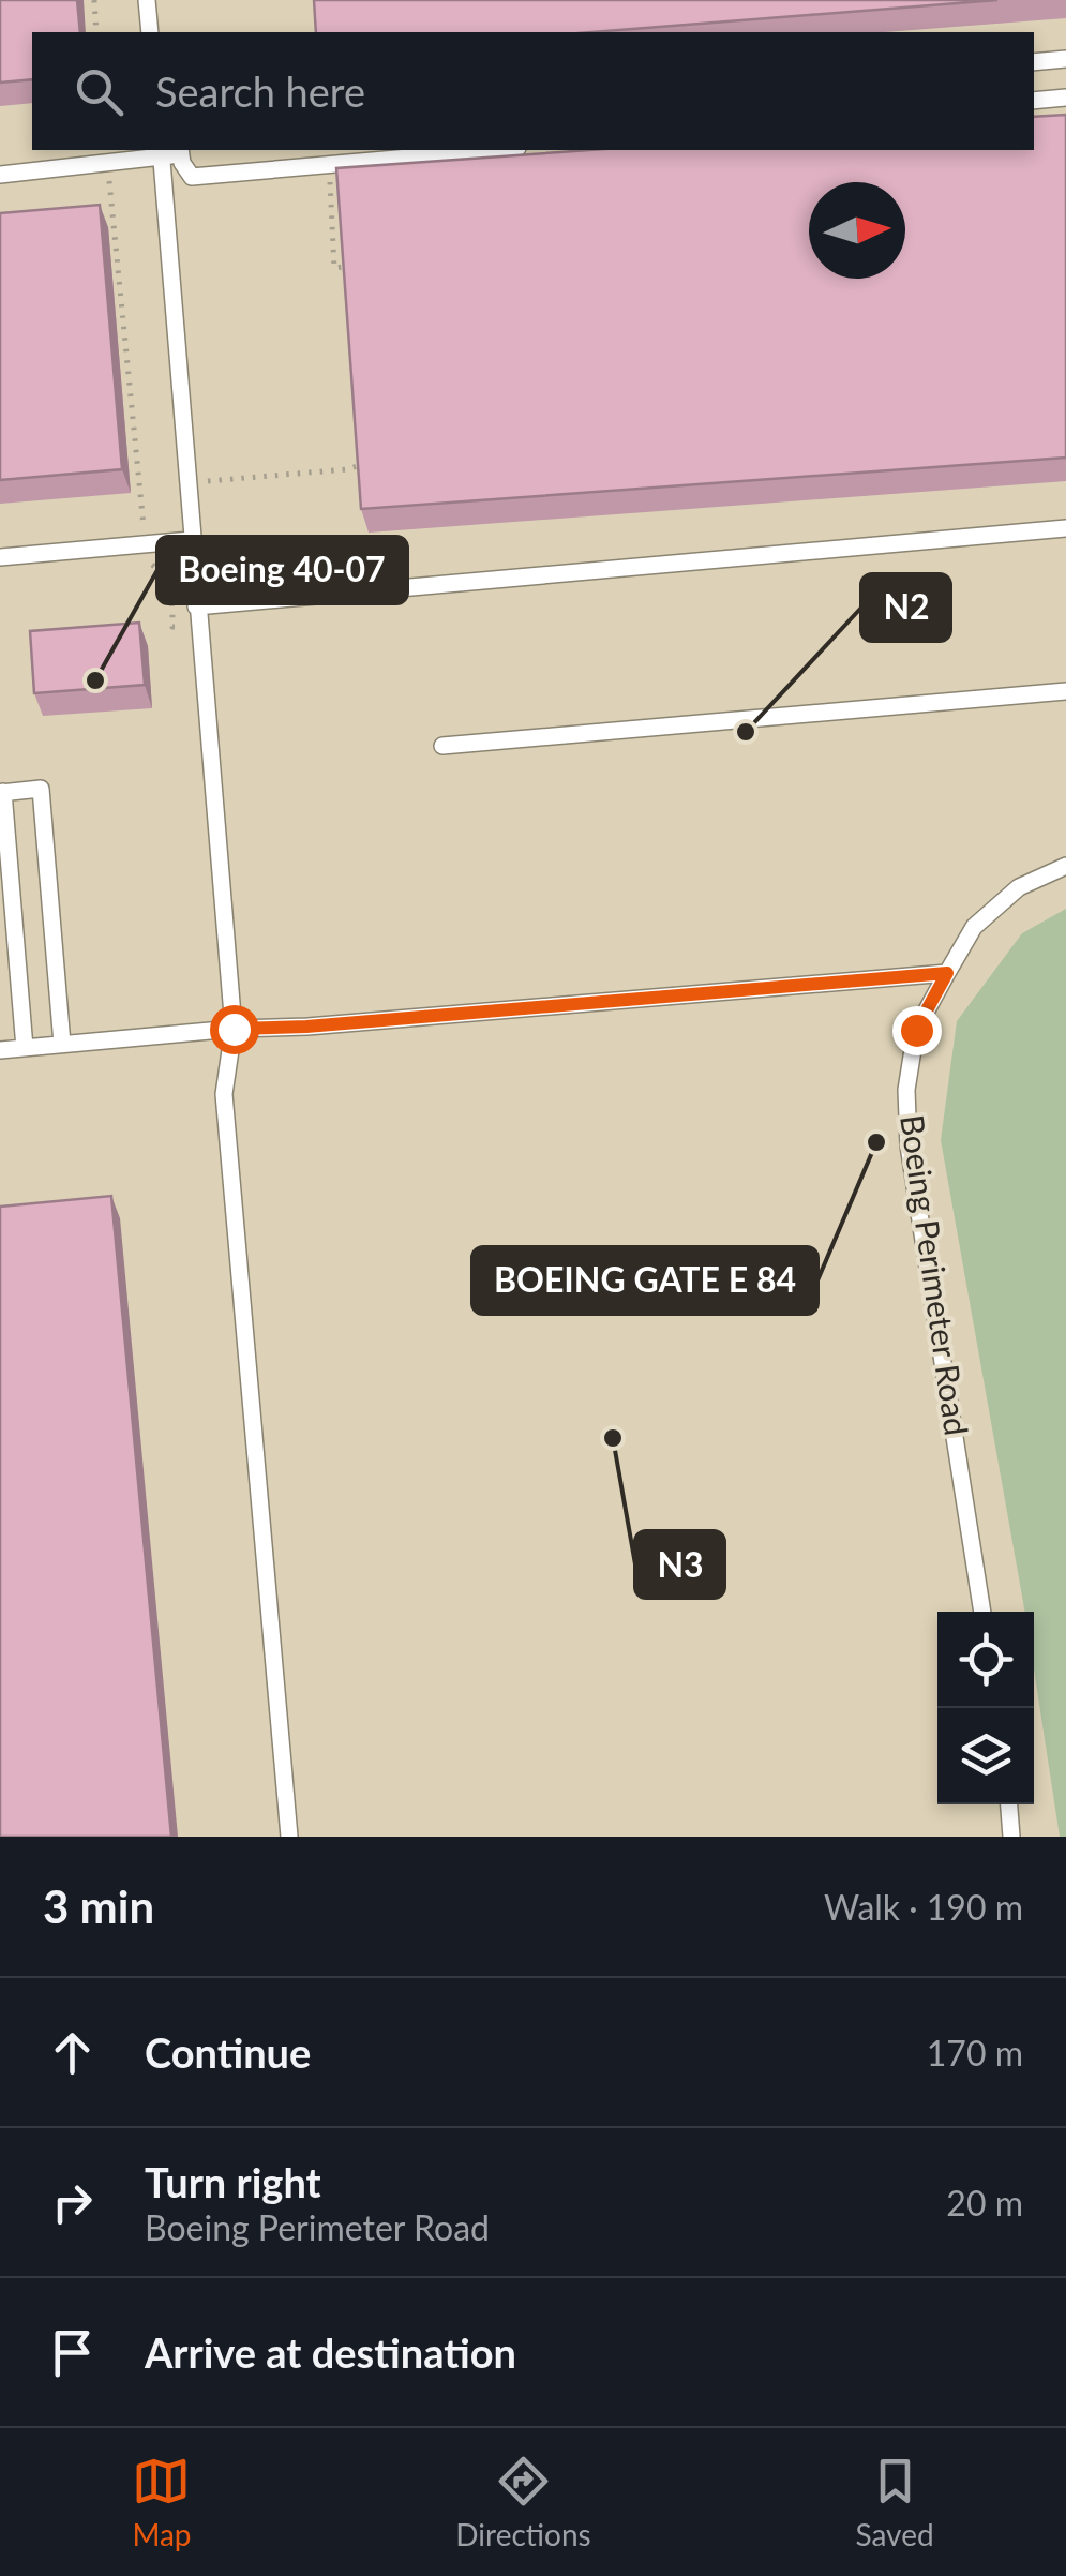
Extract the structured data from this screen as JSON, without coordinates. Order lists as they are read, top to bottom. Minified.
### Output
{"streets":{"lane":["Boeing Perimeter Road"]},"places":["Boeing 40-07","N2","BOEING GATE E 84","N3"],"north":"right","page":{"search":"Search here","heading":["3 min","Walk · 190 m"],"list":[["Continue","170 m"],["Turn right","Boeing Perimeter Road","20 m"],"Arrive at destination"],"nav":["Map","Directions","Saved"]}}
